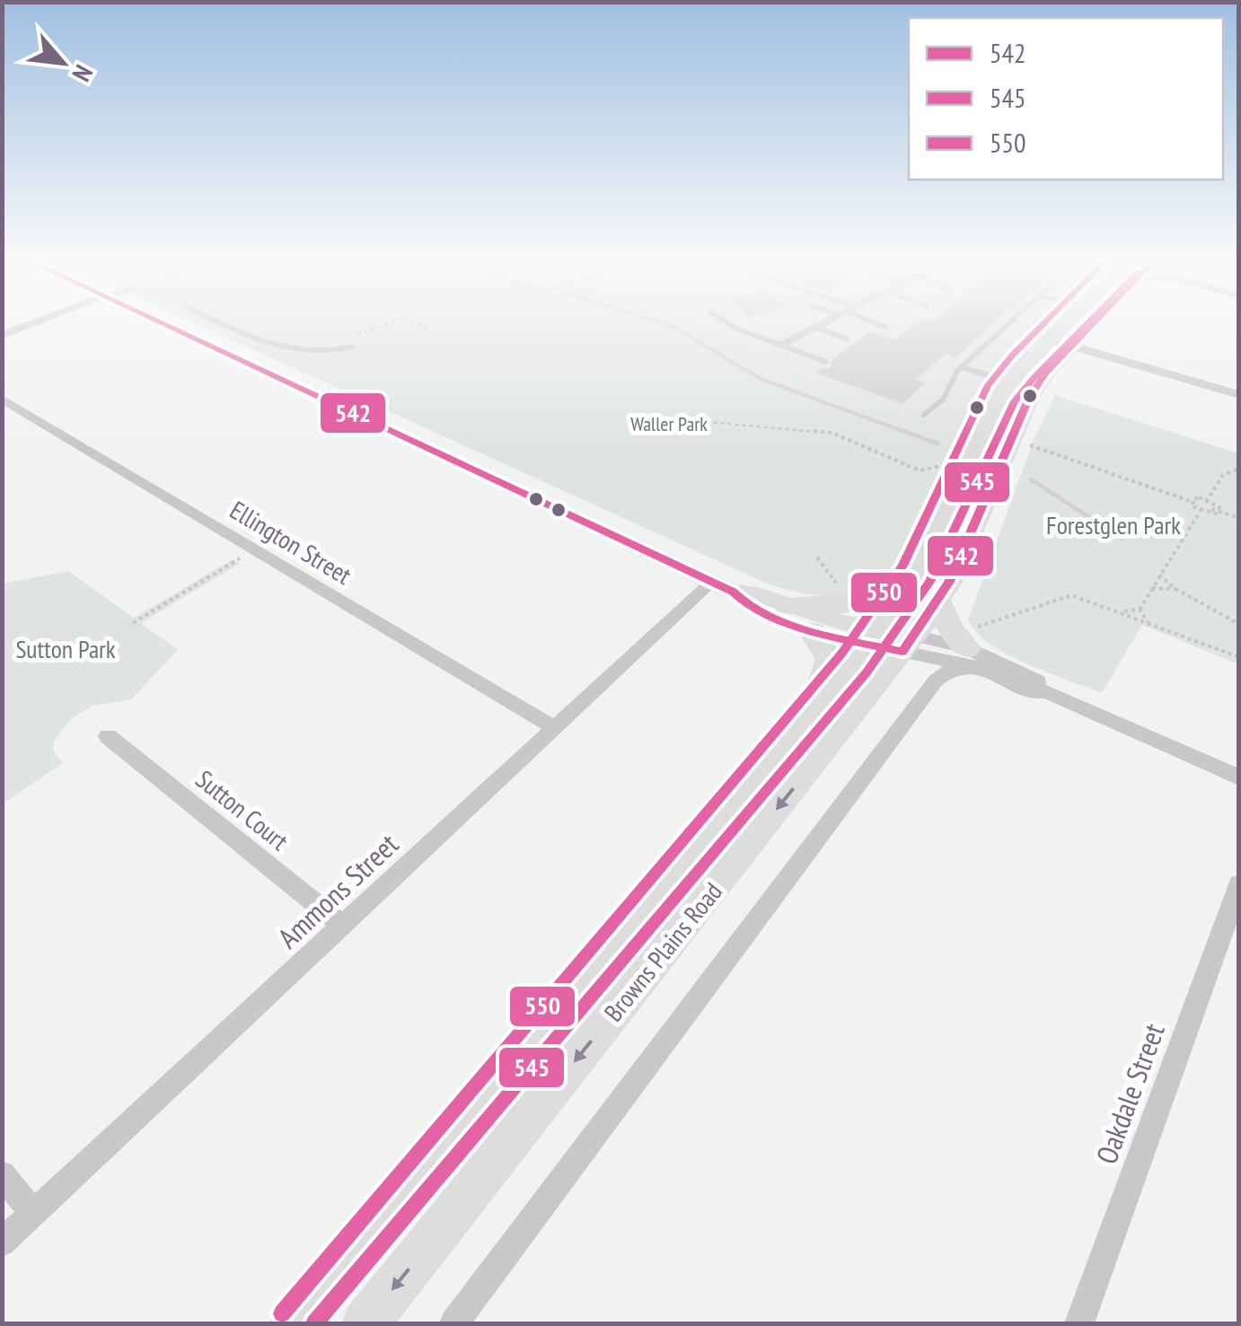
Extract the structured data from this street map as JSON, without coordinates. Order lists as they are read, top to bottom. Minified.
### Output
{"streets":{"main road":["Browns Plains Road"],"street":["Ellington Street","Sutton Court","Ammons Street","Oakdale Street"]},"crossings":[["Ellington Street","Ammons Street"],["Sutton Court","Ammons Street"]],"parks":["Waller Park","Forestglen Park","Sutton Park"],"lines":["transit line 542","transit line 545","transit line 550"],"legend":["542","545","550"],"north":"bottom right"}
